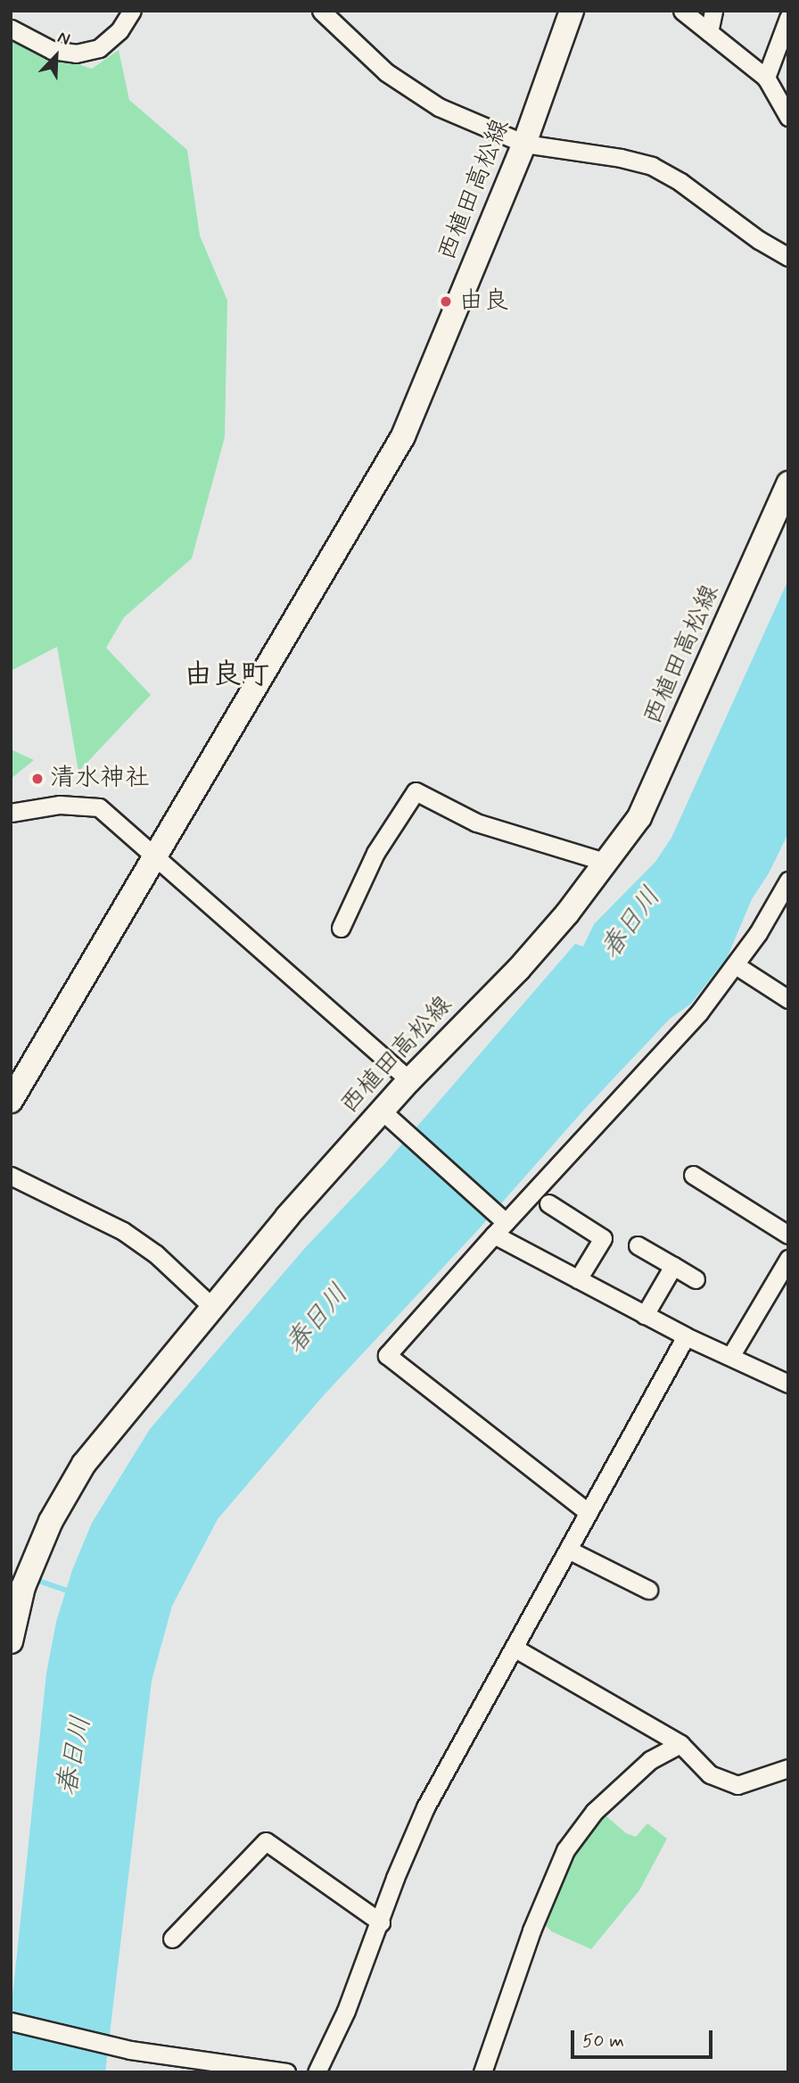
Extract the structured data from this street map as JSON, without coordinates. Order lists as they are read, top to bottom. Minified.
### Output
{"streets":{"main road":["西植田高松線"]},"districts":["由良町"],"water":["春日川"],"places":["由良","清水神社"],"scale_bar":"50 m","north":"top right"}
